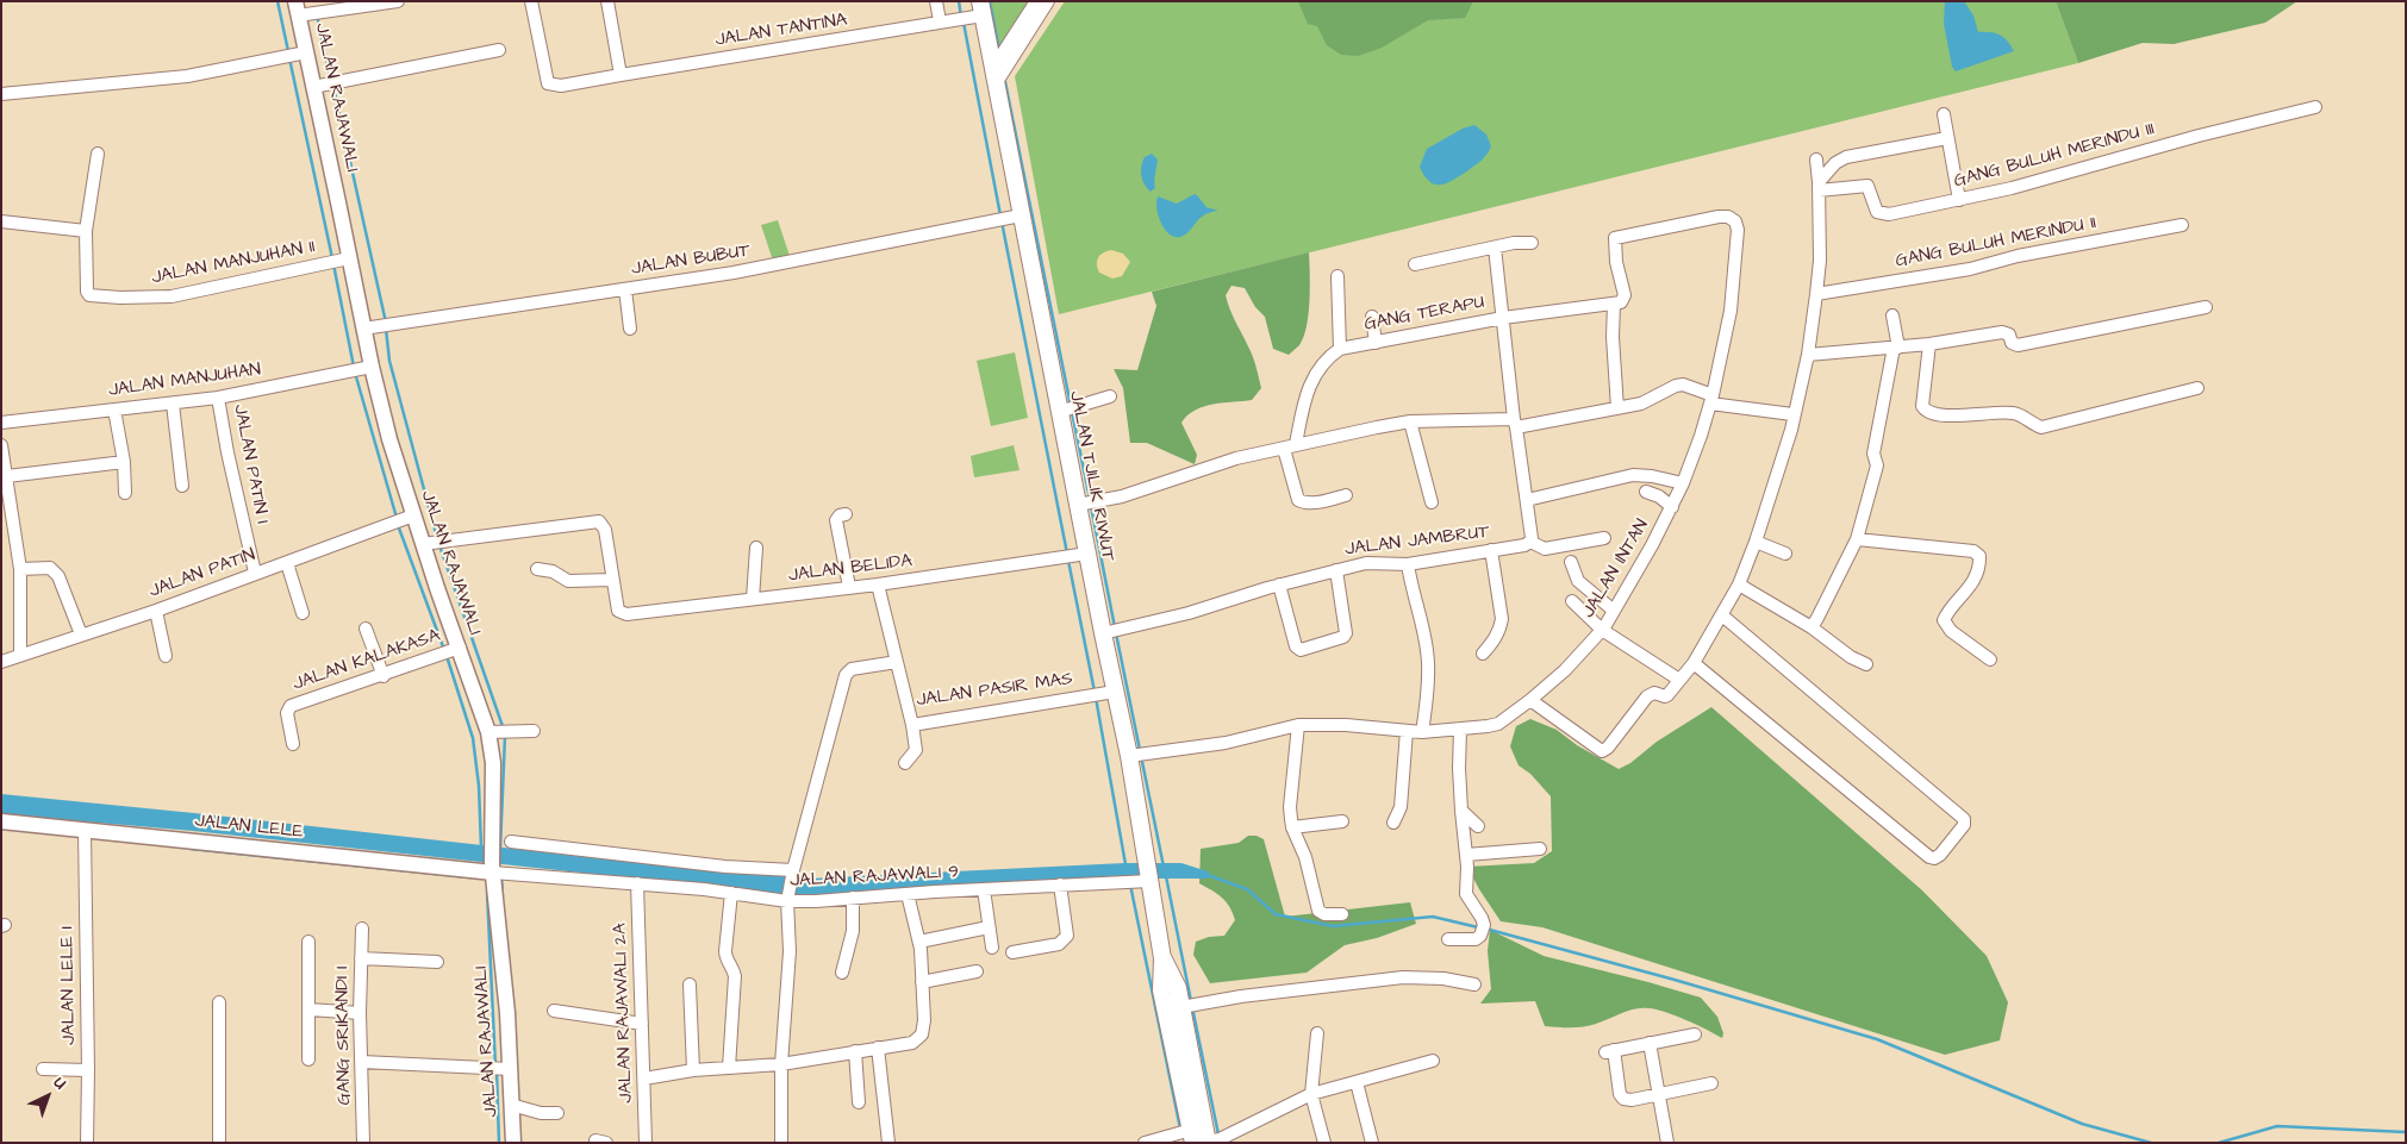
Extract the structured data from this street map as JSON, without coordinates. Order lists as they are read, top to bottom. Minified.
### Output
{"streets":{"highway":["JALAN TJILIK RIWUT"],"main road":["JALAN RAJAWALI","JALAN LELE"],"street":["JALAN TANTINA","GANG BULUH MERINDU III","GANG BULUH MERINDU II","JALAN BUBUT","JALAN MANJUHAN II","GANG TERAPU","JALAN MANJUHAN","JALAN PATIN I","JALAN JAMBRUT","JALAN BELIDA","JALAN INTAN","JALAN PATIN","JALAN KALAKASA","JALAN PASIR MAS","JALAN RAJAWALI 9","JALAN LELE I","JALAN RAJAWALI 2A","GANG SRIKANDI I"]},"crossings":[["JALAN TANTINA","JALAN TJILIK RIWUT"],["JALAN RAJAWALI","JALAN BUBUT"],["JALAN RAJAWALI","JALAN MANJUHAN II"],["JALAN RAJAWALI","JALAN MANJUHAN"],["JALAN RAJAWALI","JALAN PATIN"],["JALAN RAJAWALI","JALAN KALAKASA"],["JALAN RAJAWALI","JALAN LELE"],["JALAN RAJAWALI","JALAN RAJAWALI 9"],["JALAN BUBUT","JALAN TJILIK RIWUT"],["GANG TERAPU","JALAN INTAN"],["JALAN MANJUHAN","JALAN PATIN I"],["JALAN PATIN I","JALAN PATIN"],["JALAN TJILIK RIWUT","JALAN JAMBRUT"],["JALAN TJILIK RIWUT","JALAN BELIDA"],["JALAN TJILIK RIWUT","JALAN INTAN"],["JALAN TJILIK RIWUT","JALAN PASIR MAS"],["JALAN TJILIK RIWUT","JALAN RAJAWALI 9"],["JALAN BELIDA","JALAN PASIR MAS"],["JALAN LELE","JALAN RAJAWALI 9"],["JALAN LELE","JALAN LELE I"],["JALAN RAJAWALI 9","JALAN RAJAWALI 2A"]],"north":"top right"}
